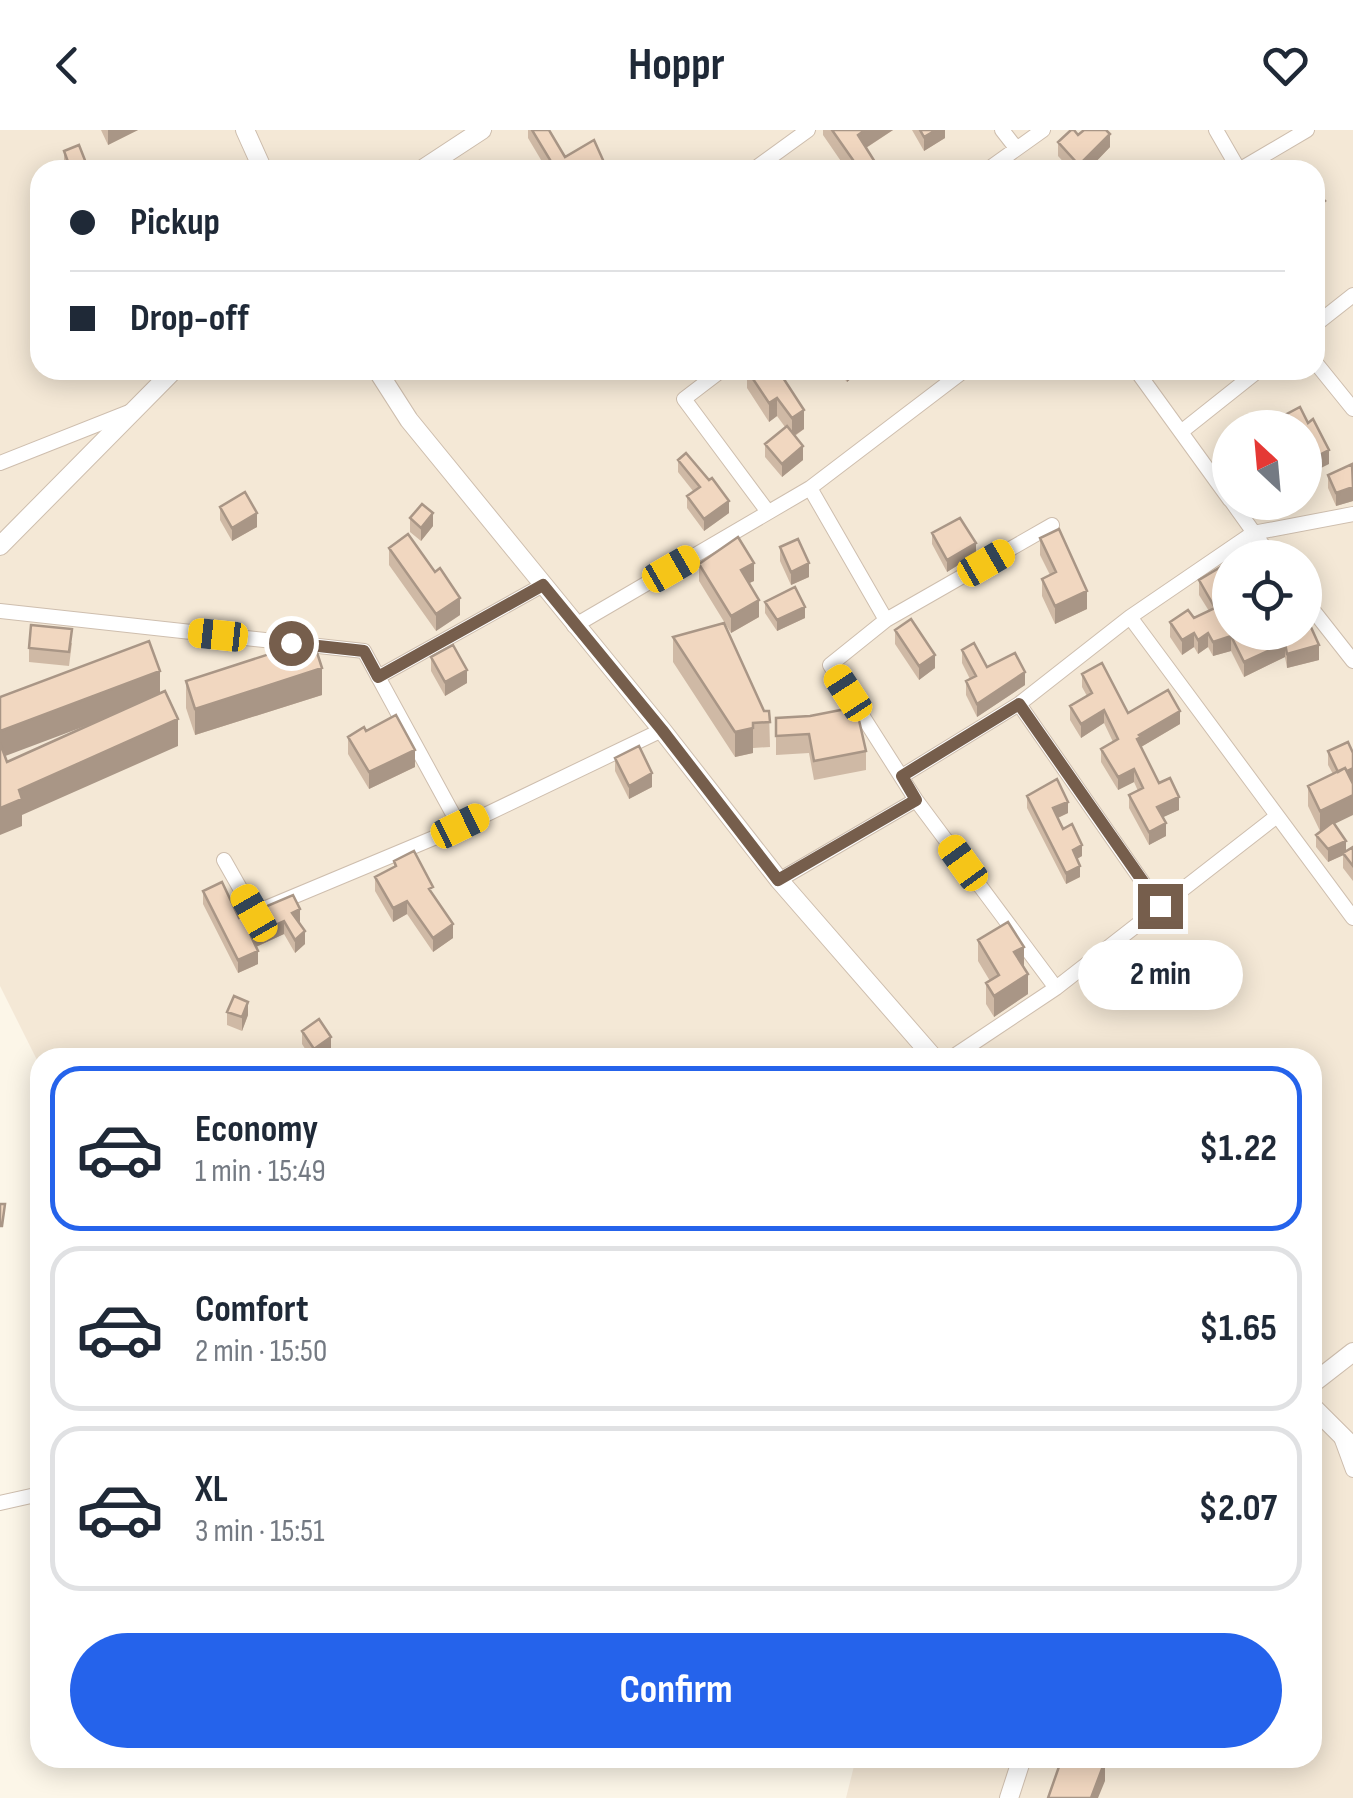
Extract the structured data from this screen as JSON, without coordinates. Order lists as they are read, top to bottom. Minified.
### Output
{"north":"top left","page":{"header":"Hoppr","banner":["Pickup","Drop-off"],"bubble":"2 min","list":[{"name":"Economy","note":"1 min · 15:49","value":"$1.22"},{"name":"Comfort","note":"2 min · 15:50","value":"$1.65"},{"name":"XL","note":"3 min · 15:51","value":"$2.07"}],"buttons":"Confirm"}}
